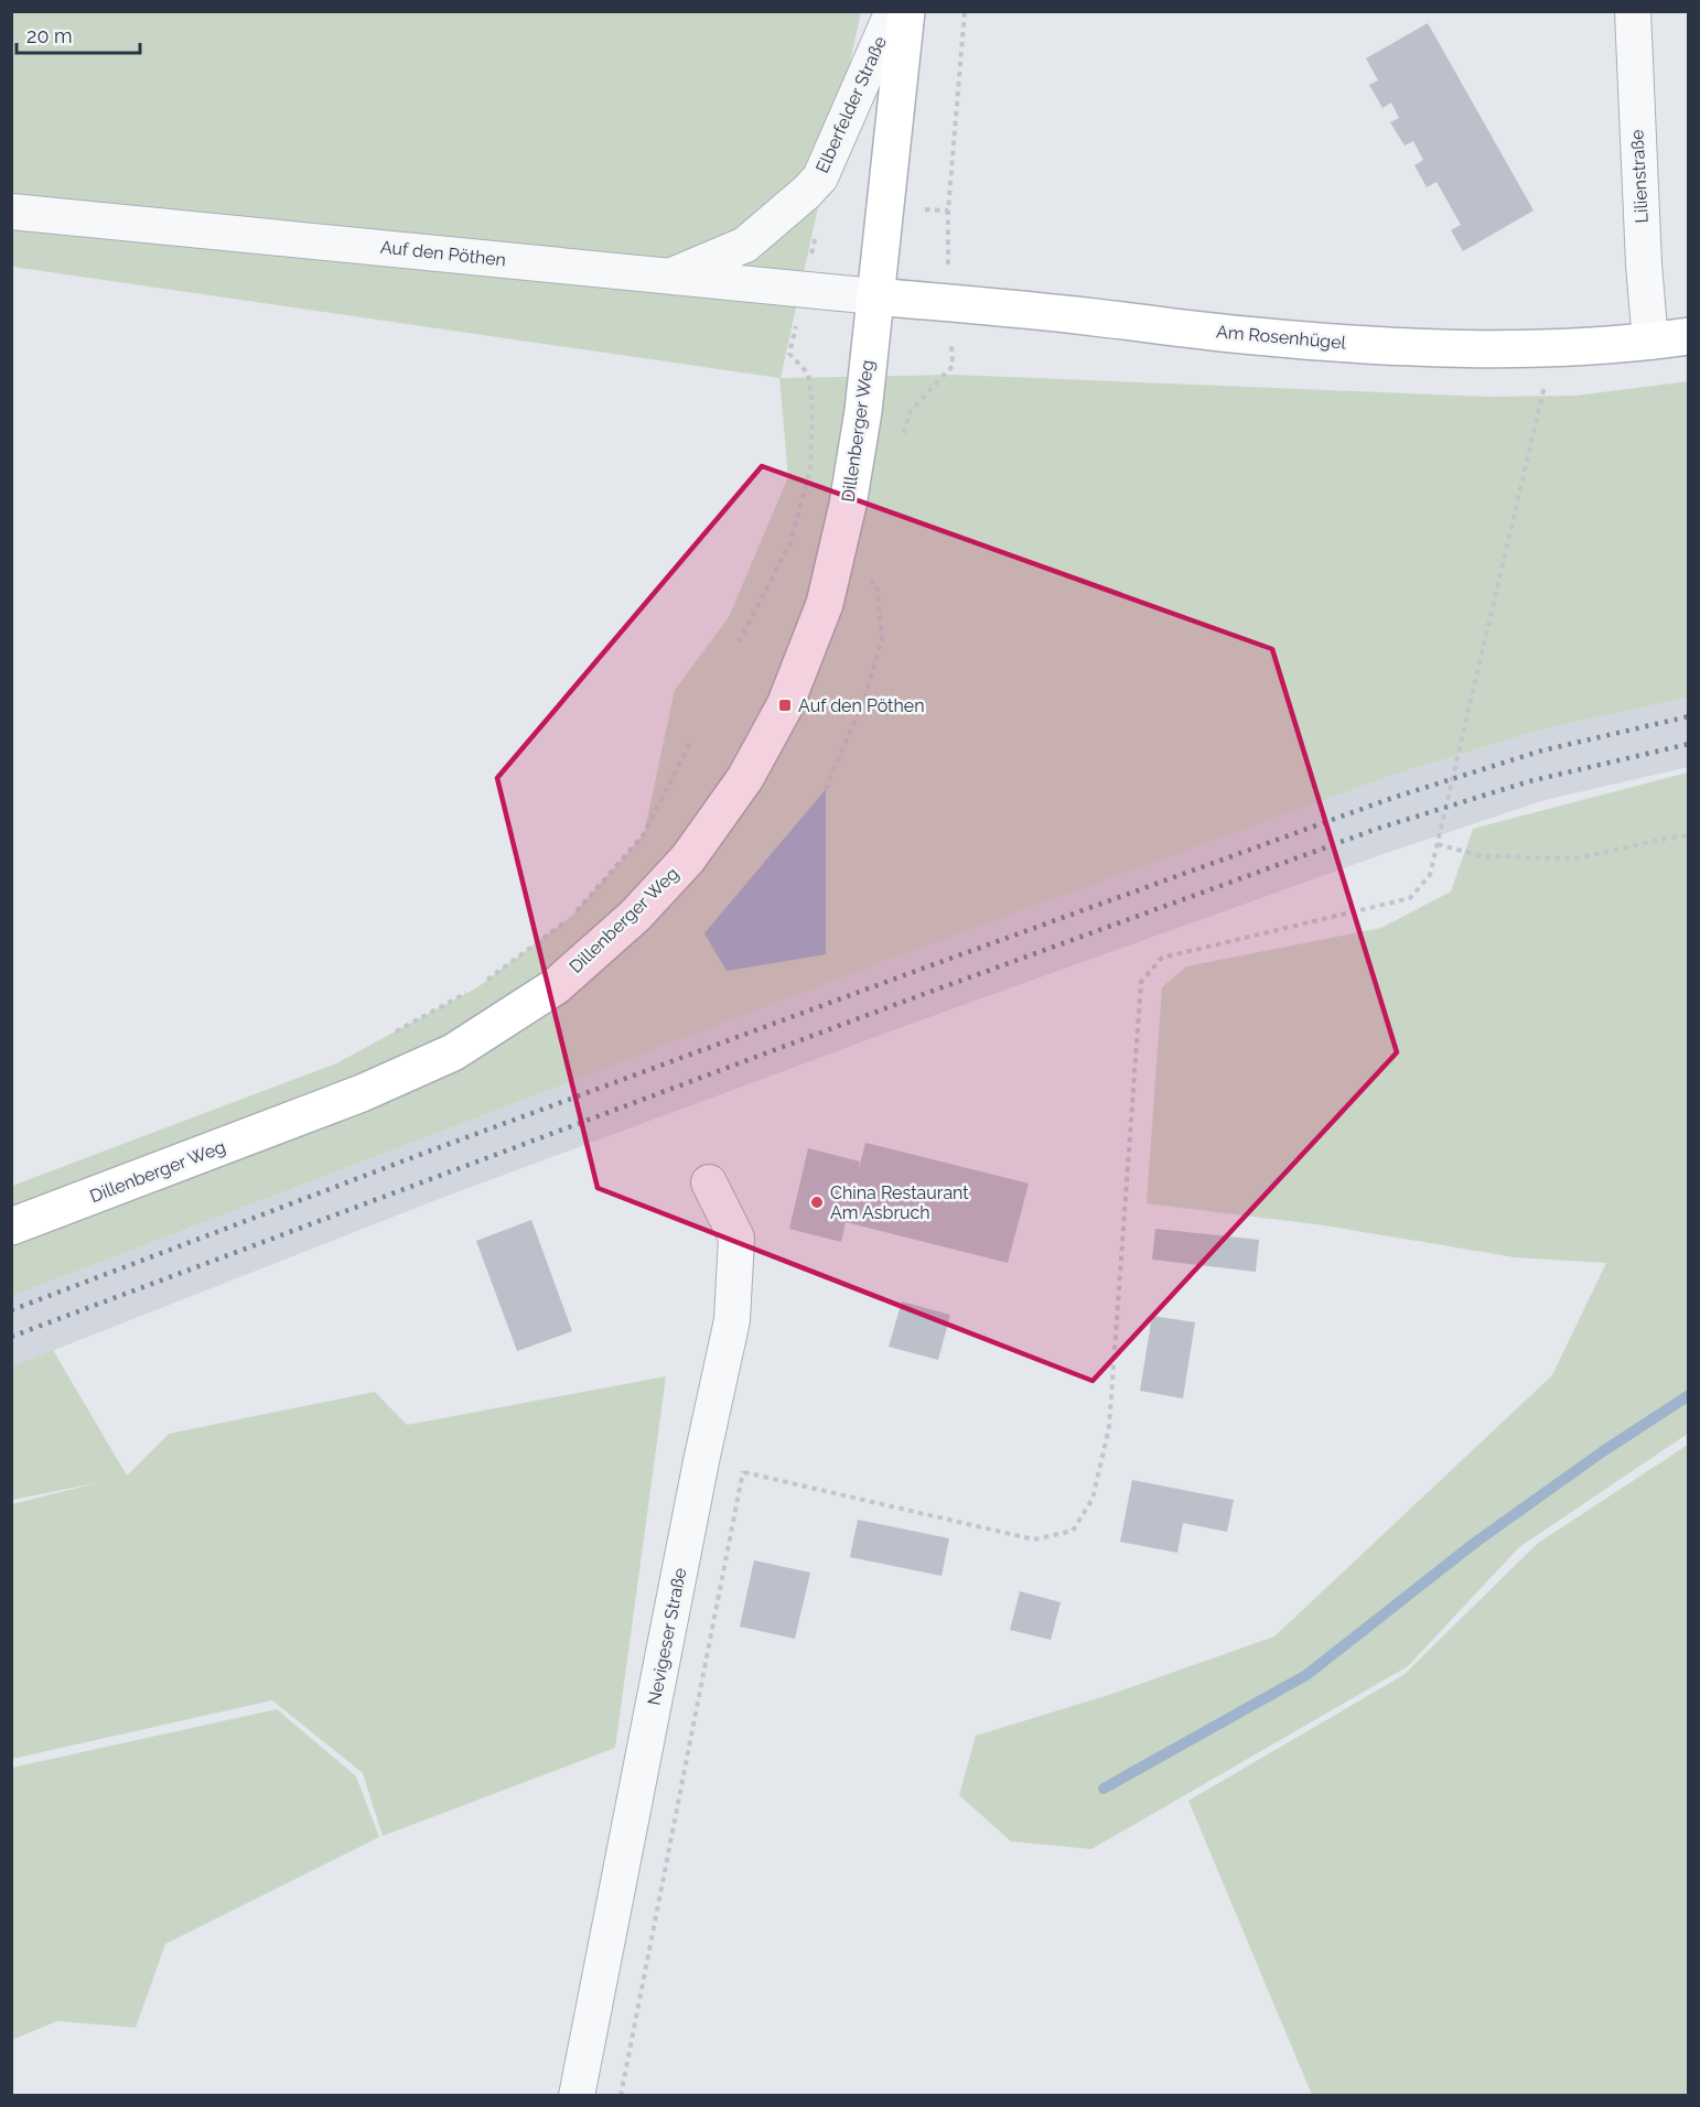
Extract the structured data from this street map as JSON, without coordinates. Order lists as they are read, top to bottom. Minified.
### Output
{"streets":{"main road":["Elberfelder Straße","Am Rosenhügel","Dillenberger Weg"],"street":["Lilienstraße","Auf den Pöthen","Nevigeser Straße"]},"crossings":[["Elberfelder Straße","Auf den Pöthen"],["Elberfelder Straße","Am Rosenhügel"],["Elberfelder Straße","Dillenberger Weg"],["Lilienstraße","Am Rosenhügel"],["Auf den Pöthen","Am Rosenhügel"],["Auf den Pöthen","Dillenberger Weg"],["Am Rosenhügel","Dillenberger Weg"]],"places":{"transit":["Auf den Pöthen"],"other":["China Restaurant Am Asbruch"]},"scale_bar":"20 m"}
